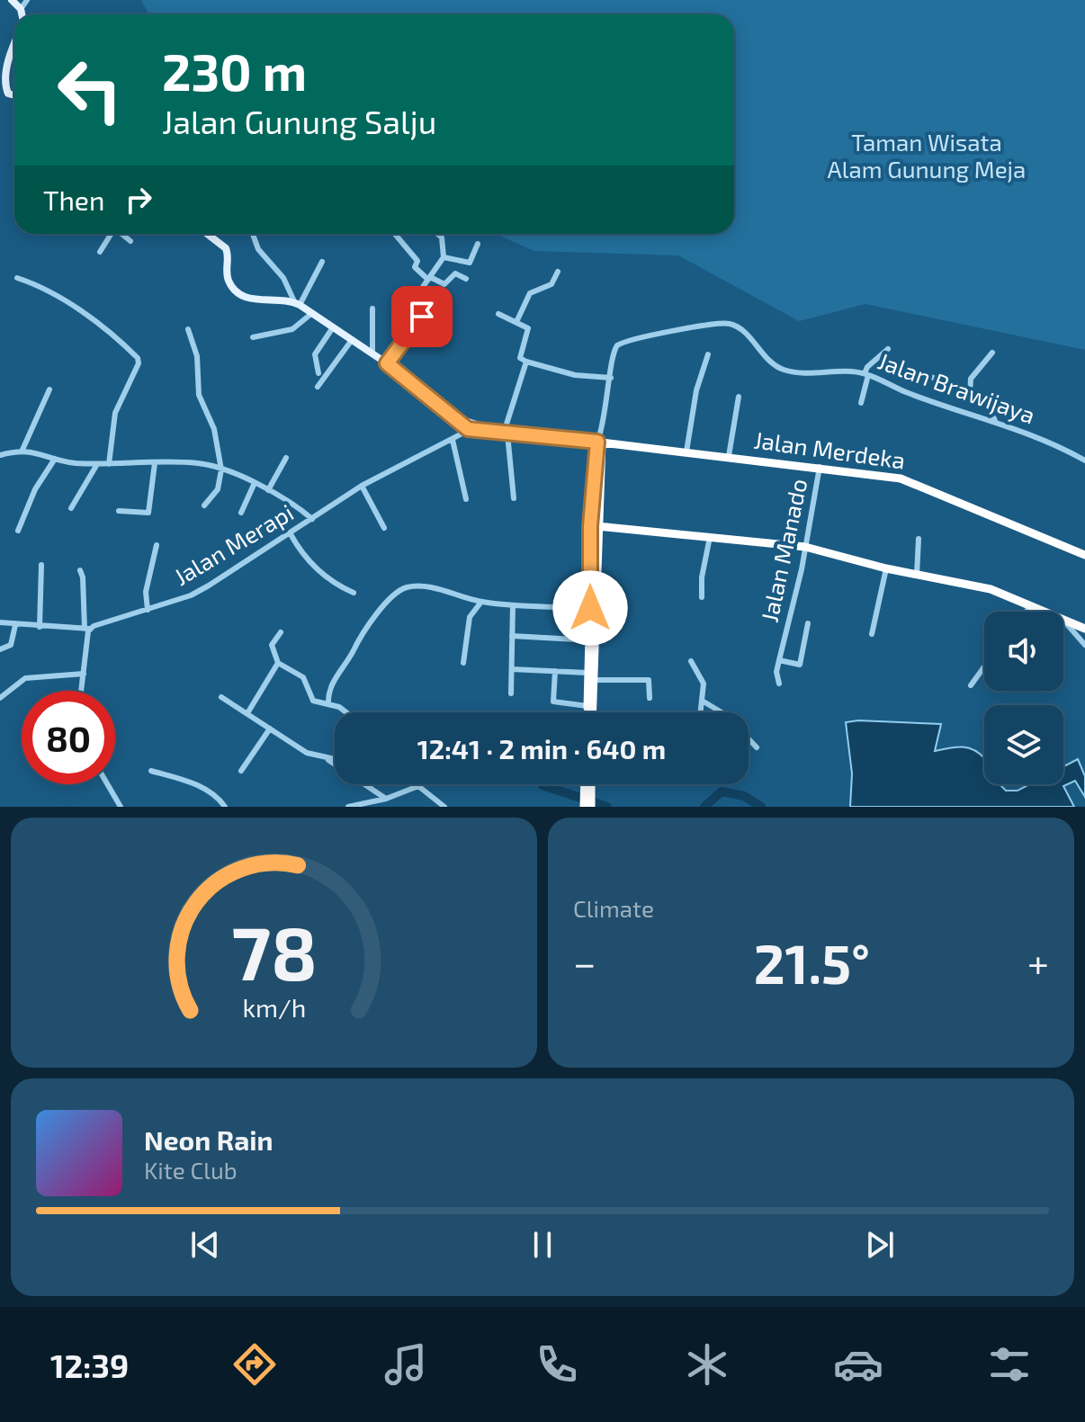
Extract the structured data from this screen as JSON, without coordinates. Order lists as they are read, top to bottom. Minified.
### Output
{"streets":{"highway":["Jalan Merdeka"],"street":["Jalan Brawijaya","Jalan Merapi","Jalan Manado"]},"crossings":[["Jalan Brawijaya","Jalan Merdeka"],["Jalan Merdeka","Jalan Manado"]],"parks":["Taman Wisata Alam Gunung Meja"],"page":{"turn":["230 m","Jalan Gunung Salju"],"then":"Then","limit":"80","trip":"12:41 · 2 min · 640 m","tile":"Climate","heat":["−","21.5°","+"],"song":["Neon Rain","Kite Club"],"tabs":"12:39","gauge":["78","km/h"]}}
